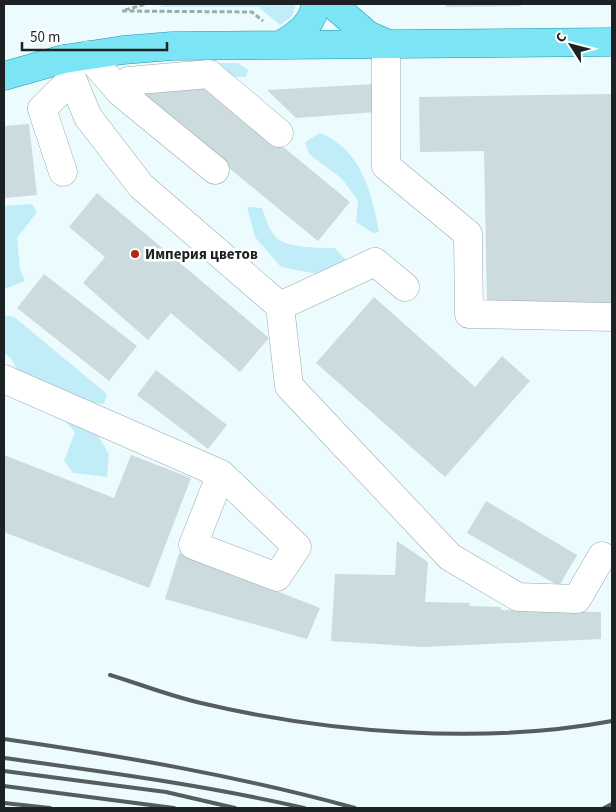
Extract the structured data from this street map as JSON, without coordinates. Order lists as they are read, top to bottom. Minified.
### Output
{"places":["Империя цветов"],"scale_bar":"50 m","north":"top left"}
